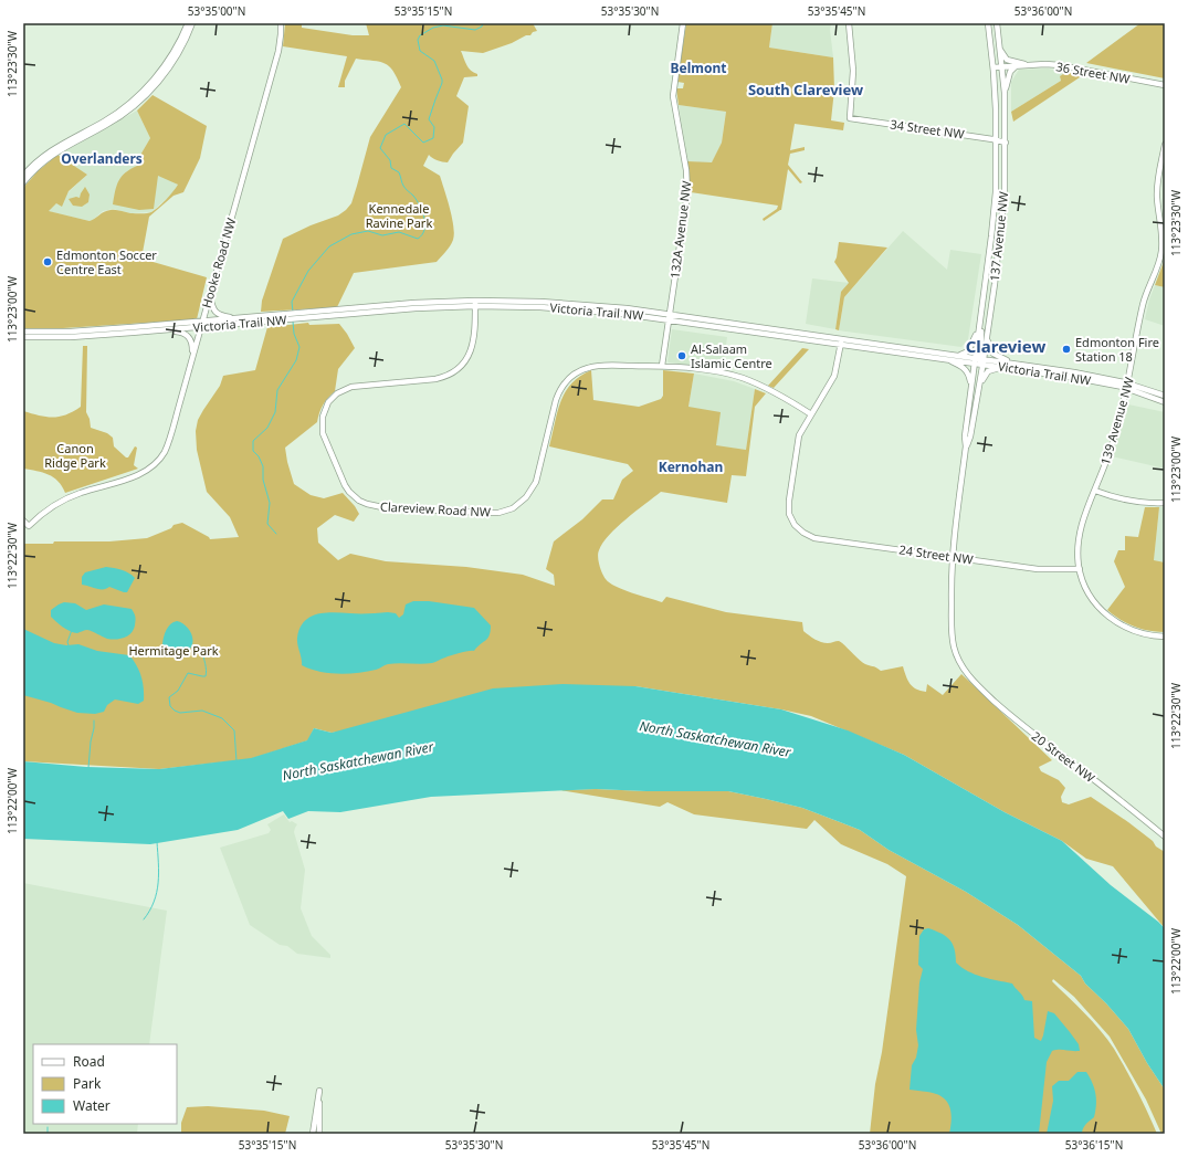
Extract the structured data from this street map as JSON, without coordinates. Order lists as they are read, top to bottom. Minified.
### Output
{"streets":{"street":["36 Street NW","34 Street NW","132A Avenue NW","137 Avenue NW","Hooke Road NW","Victoria Trail NW","139 Avenue NW","Clareview Road NW","24 Street NW","20 Street NW"]},"crossings":[["36 Street NW","137 Avenue NW"],["34 Street NW","137 Avenue NW"],["132A Avenue NW","Victoria Trail NW"],["132A Avenue NW","Clareview Road NW"],["137 Avenue NW","Victoria Trail NW"],["137 Avenue NW","24 Street NW"],["137 Avenue NW","20 Street NW"],["Hooke Road NW","Victoria Trail NW"],["Victoria Trail NW","139 Avenue NW"],["Victoria Trail NW","Clareview Road NW"],["139 Avenue NW","24 Street NW"],["Clareview Road NW","24 Street NW"]],"districts":["Belmont","South Clareview","Overlanders","Clareview","Kernohan"],"water":["North Saskatchewan River"],"parks":["Kennedale Ravine Park","Canon Ridge Park","Hermitage Park"],"places":["Edmonton Soccer Centre East","Edmonton Fire Station 18","Al-Salaam Islamic Centre"],"legend":["Road","Park","Water"],"coordinates":["53°35'00\"N","53°35'15\"N","53°35'30\"N","53°35'45\"N","53°36'00\"N","113°23'30\"W","113°23'00\"W","113°22'30\"W","113°22'00\"W","53°36'15\"N"]}
